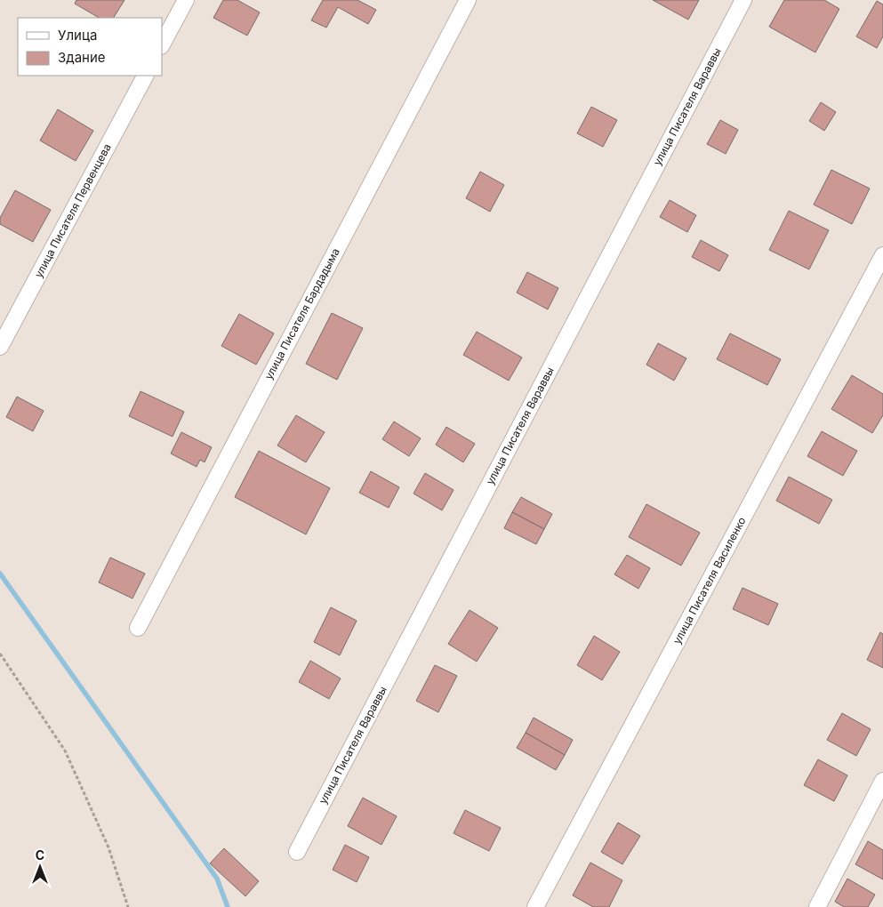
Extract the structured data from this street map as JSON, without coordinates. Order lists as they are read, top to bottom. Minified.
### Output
{"streets":{"street":["улица Писателя Вараввы","улица Писателя Первенцева","улица Писателя Бардадыма","улица Писателя Василенко"]},"legend":["Улица","Здание"],"north":"top"}
